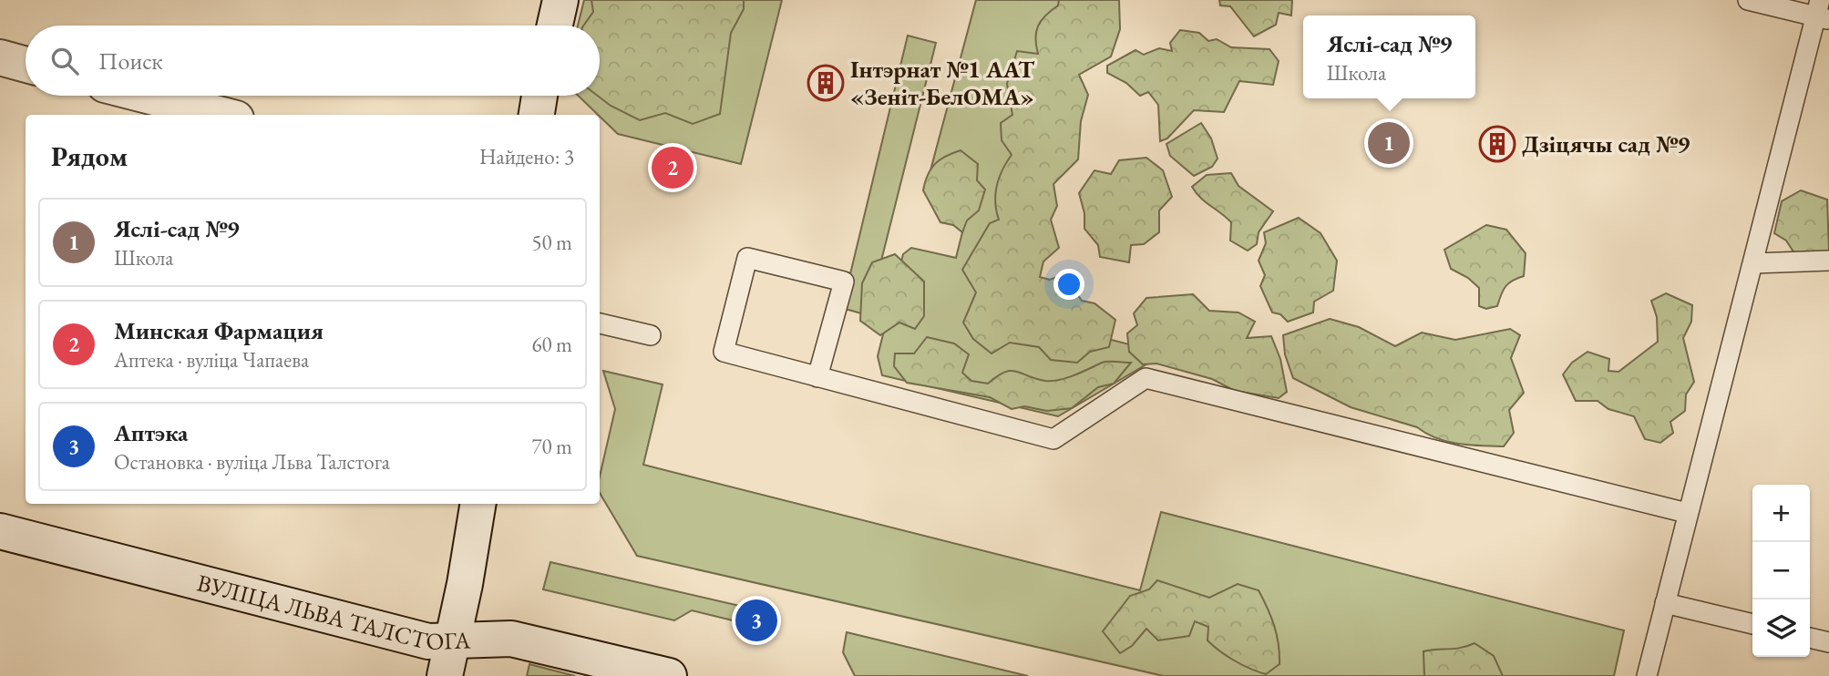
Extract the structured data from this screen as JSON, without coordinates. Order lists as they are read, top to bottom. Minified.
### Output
{"streets":{"main road":["ВУЛІЦА ЛЬВА ТАЛСТОГА"]},"places":{"building":["Інтэрнат №1 ААТ «Зеніт-БелОМА»","Дзіцячы сад №9"]},"page":{"popup":["Яслі-сад №9","Школа"],"search":"Поиск","heading":["Рядом","Найдено: 3"],"pins":["1","2","3"],"list":[{"mark":"1","name":"Яслі-сад №9","note":"Школа","value":"50 m"},{"mark":"2","name":"Минская Фармация","note":"Аптека · вуліца Чапаева","value":"60 m"},{"mark":"3","name":"Аптэка","note":"Остановка · вуліца Льва Талстога","value":"70 m"}],"map_buttons":["+","−"]}}
